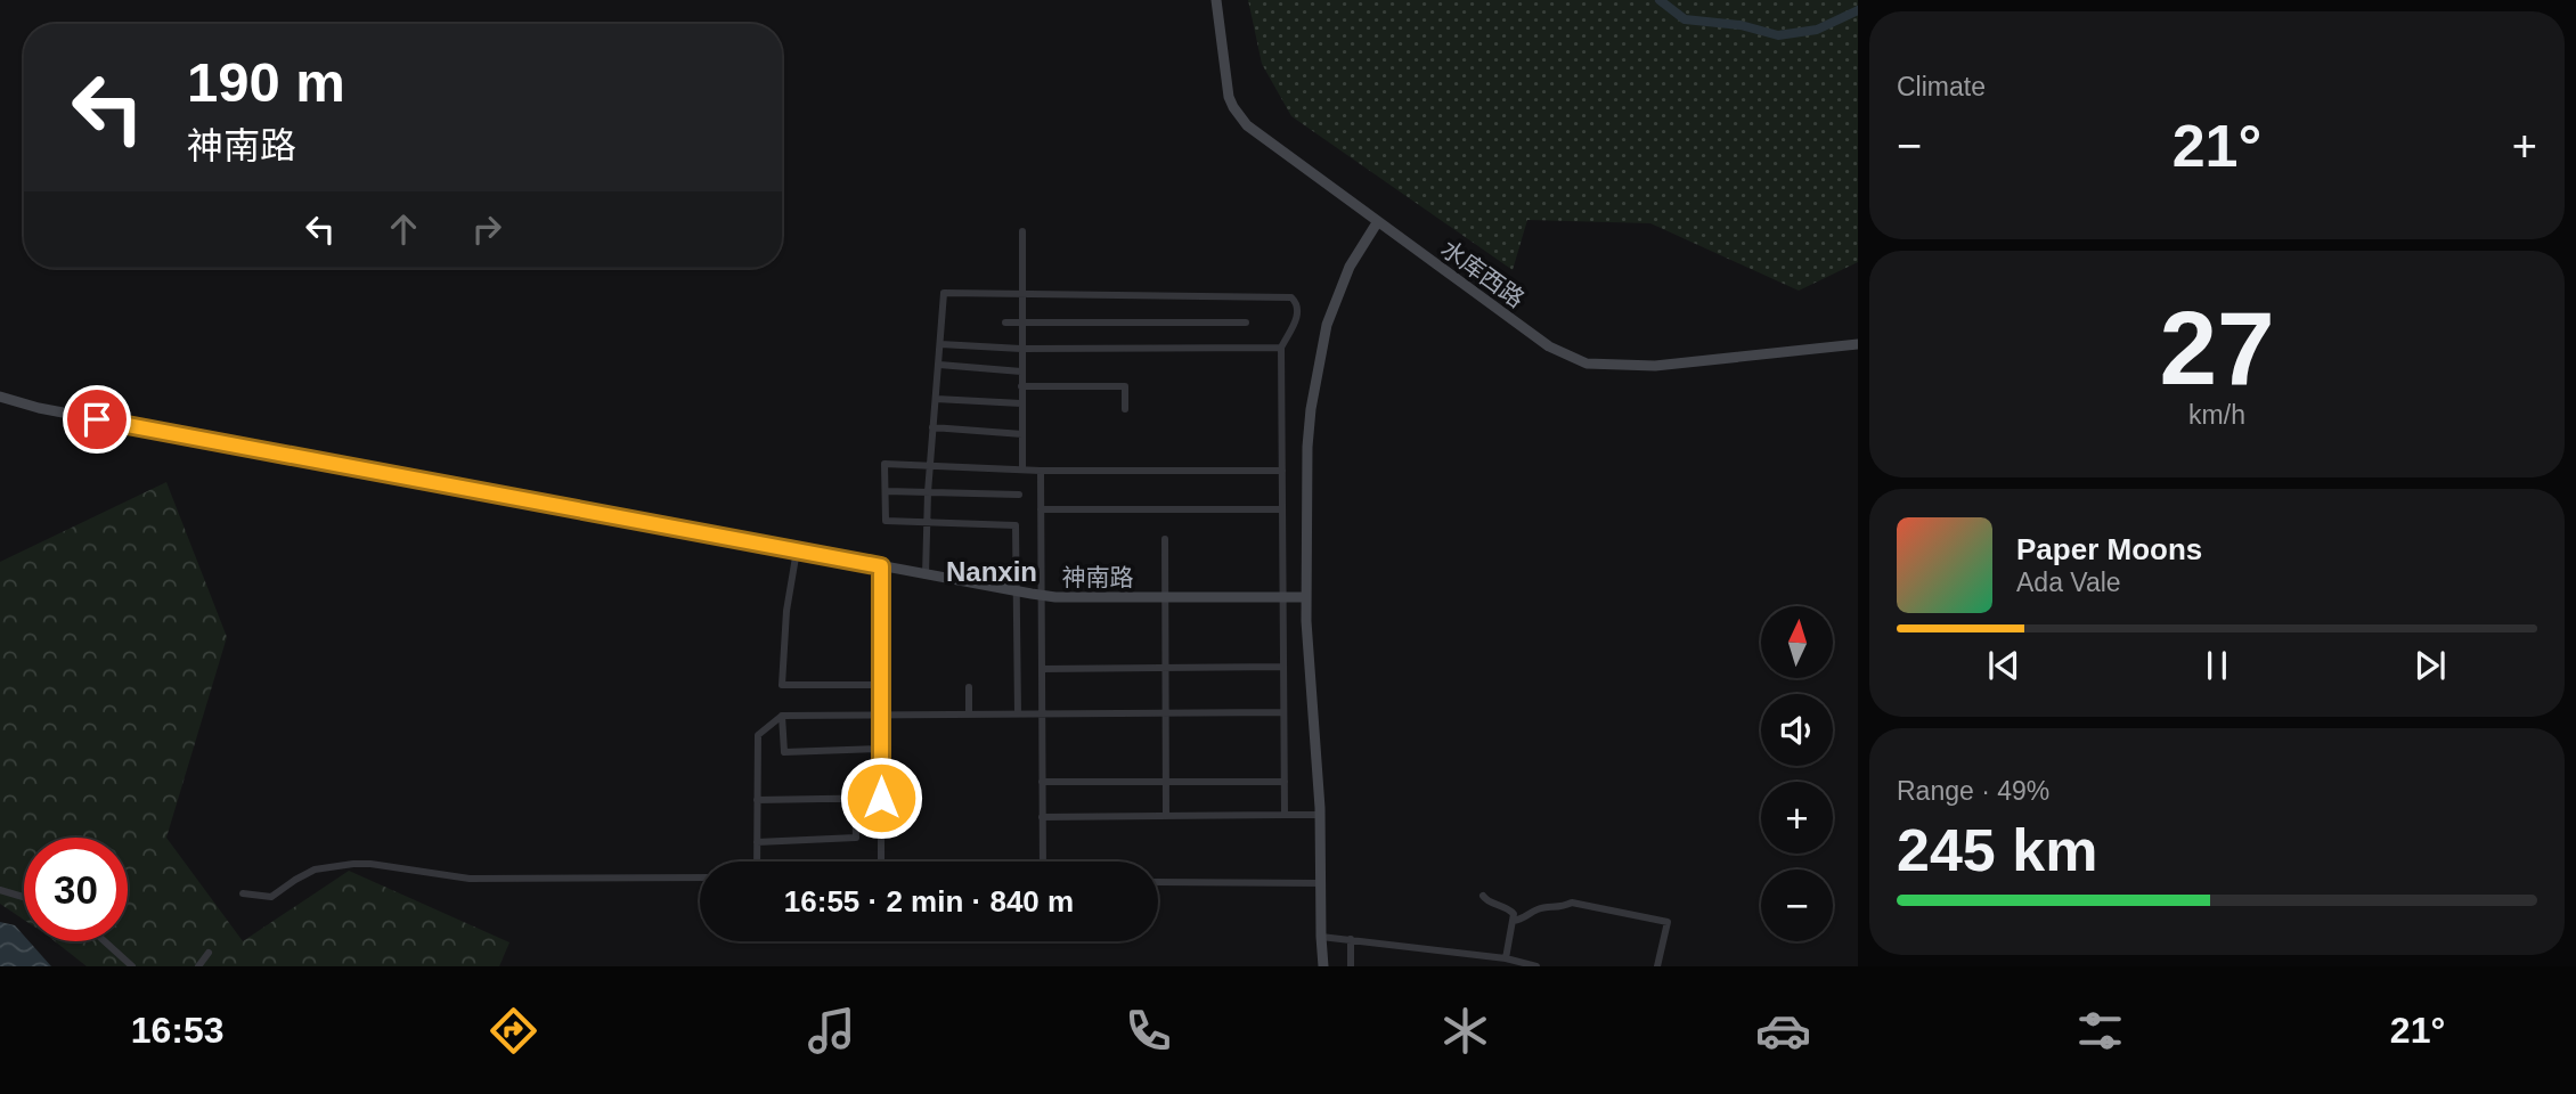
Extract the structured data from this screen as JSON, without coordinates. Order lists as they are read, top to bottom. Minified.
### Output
{"streets":{"street":["水库西路","神南路"]},"districts":["Nanxin"],"north":"top","page":{"tile":["Climate",["27","km/h"],["Range · 49%","245 km"]],"turn":["190 m","神南路"],"heat":["−","21°","+"],"song":["Paper Moons","Ada Vale"],"map_buttons":["+","−"],"limit":"30","trip":"16:55 · 2 min · 840 m","tabs":["16:53","21°"]}}
